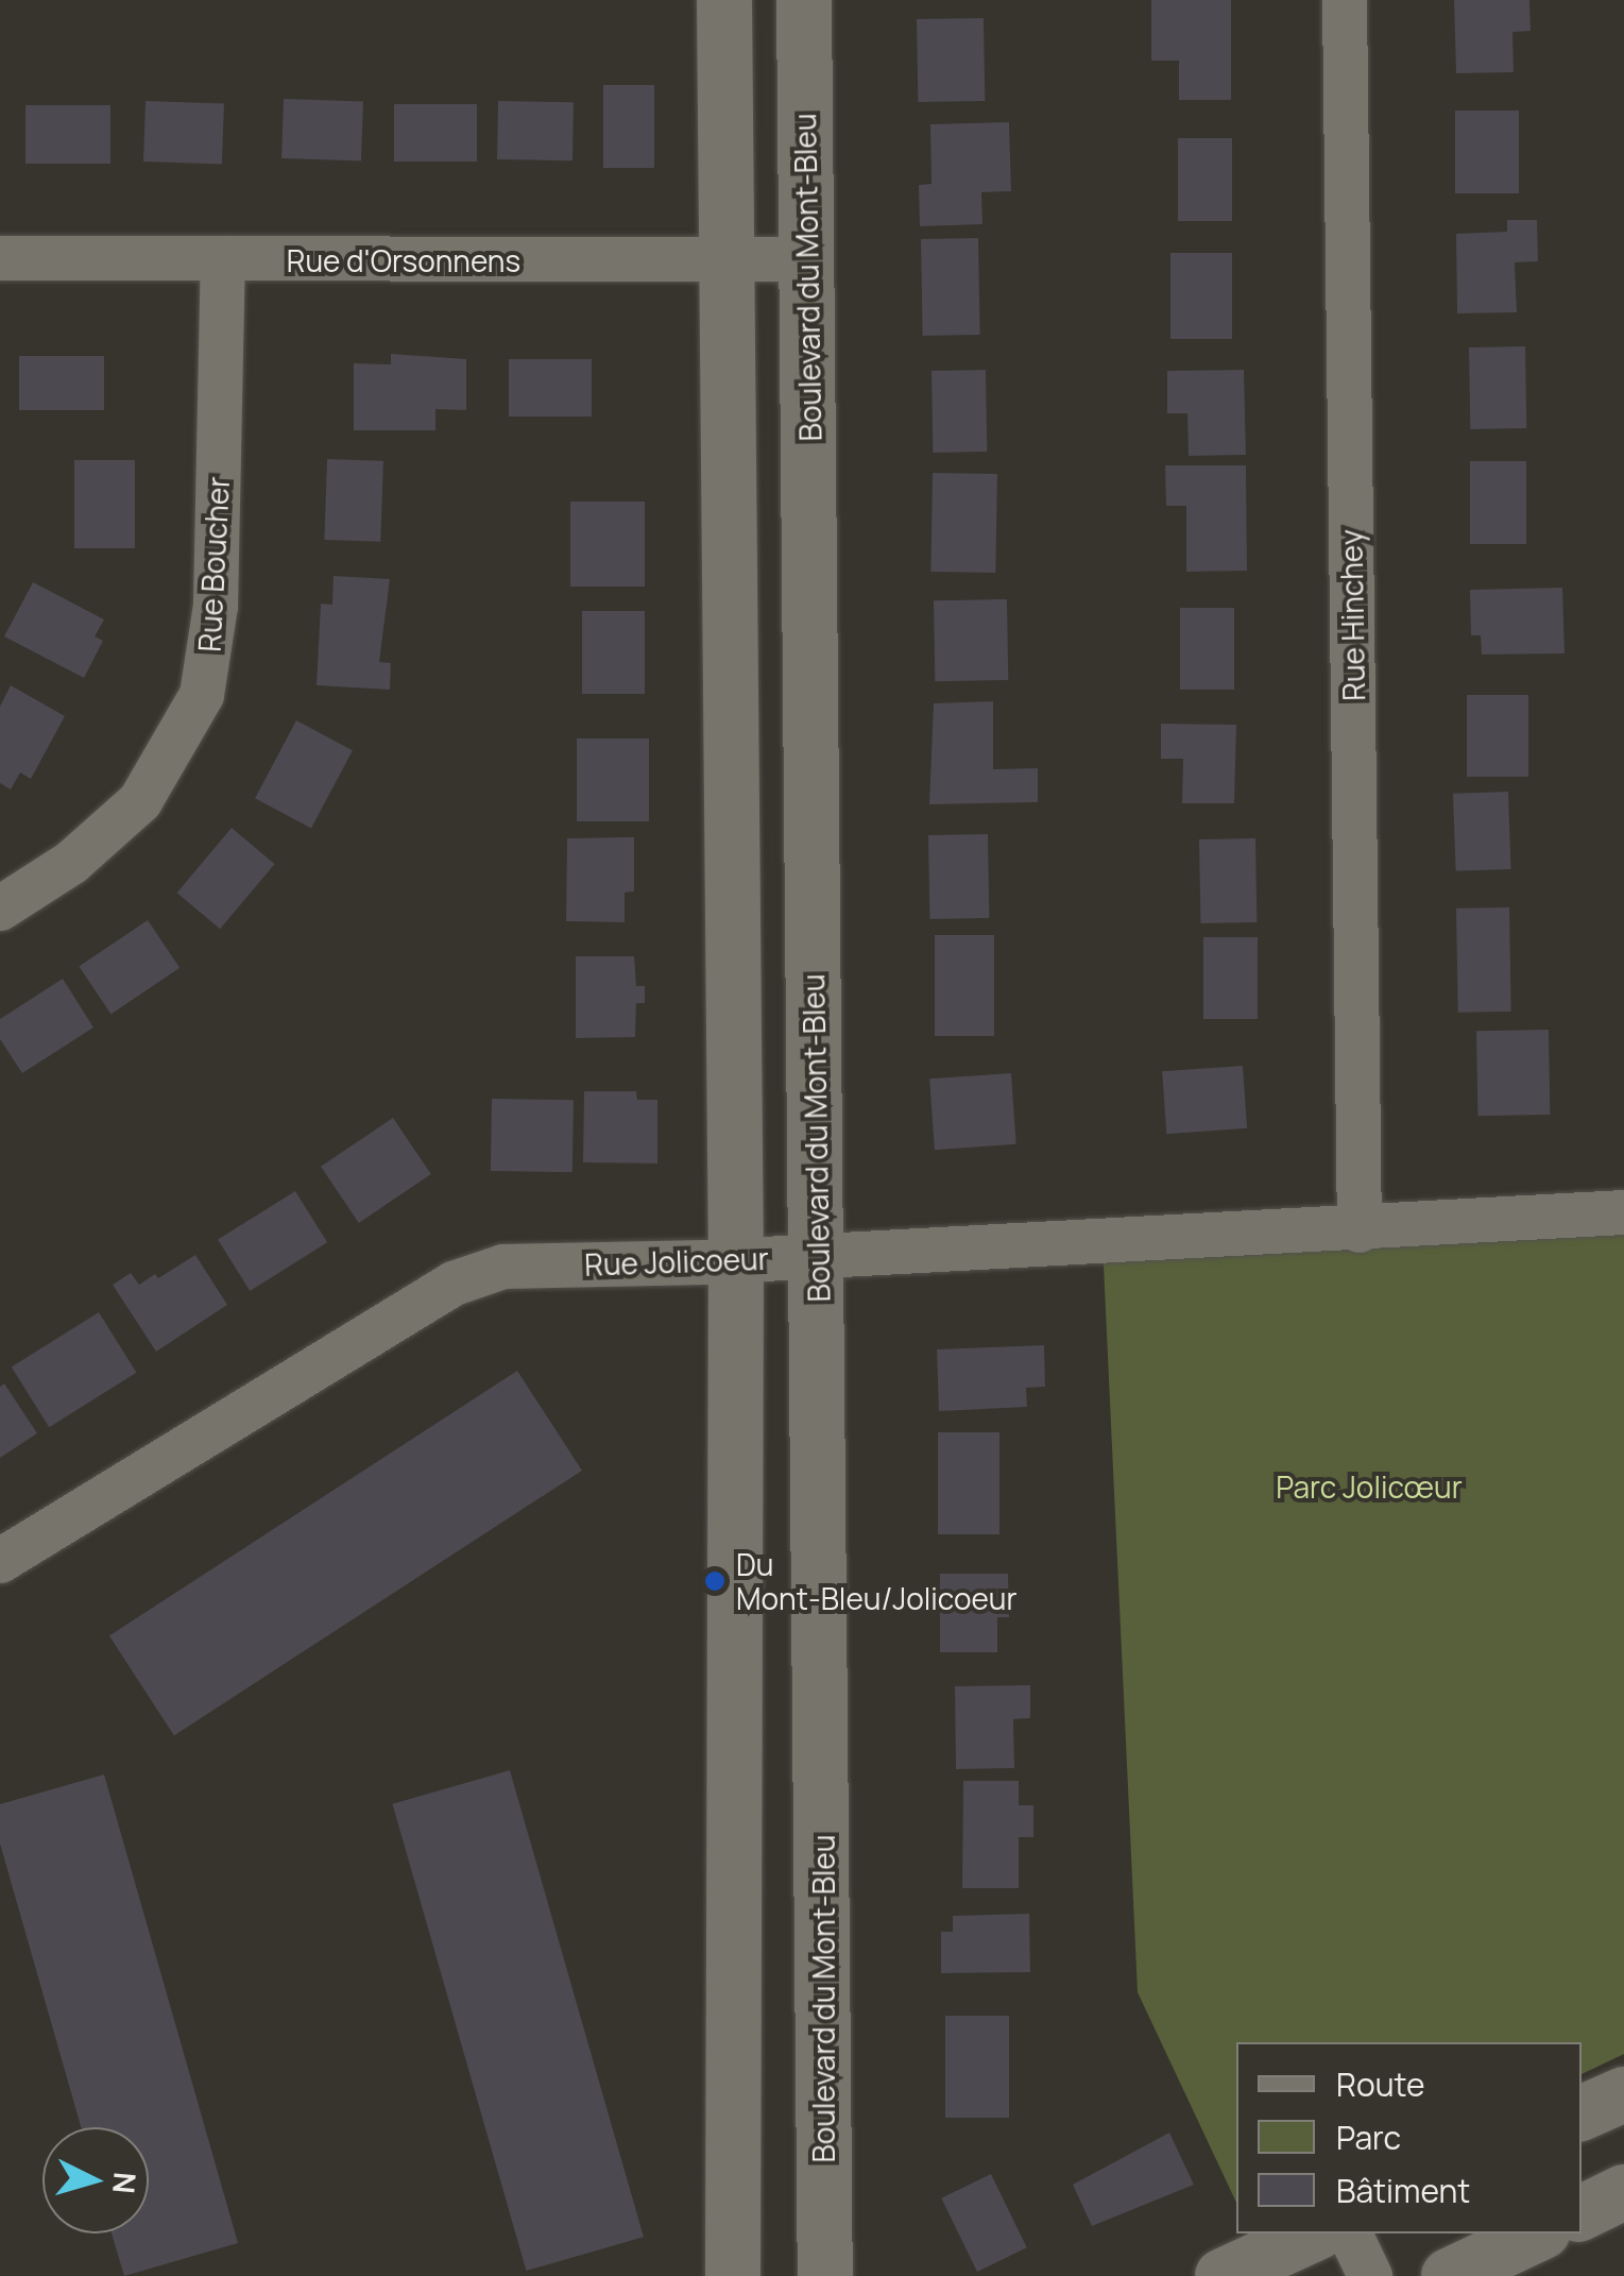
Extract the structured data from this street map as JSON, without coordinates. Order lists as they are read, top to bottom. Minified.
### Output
{"streets":{"street":["Rue d'Orsonnens","Boulevard du Mont-Bleu","Rue Boucher","Rue Hinchey","Rue Jolicoeur"]},"crossings":[["Rue d'Orsonnens","Boulevard du Mont-Bleu"],["Rue d'Orsonnens","Rue Boucher"],["Boulevard du Mont-Bleu","Rue Jolicoeur"],["Rue Hinchey","Rue Jolicoeur"]],"parks":["Parc Jolicœur"],"places":["Du Mont-Bleu/Jolicoeur"],"legend":["Route","Parc","Bâtiment"],"north":"right"}
